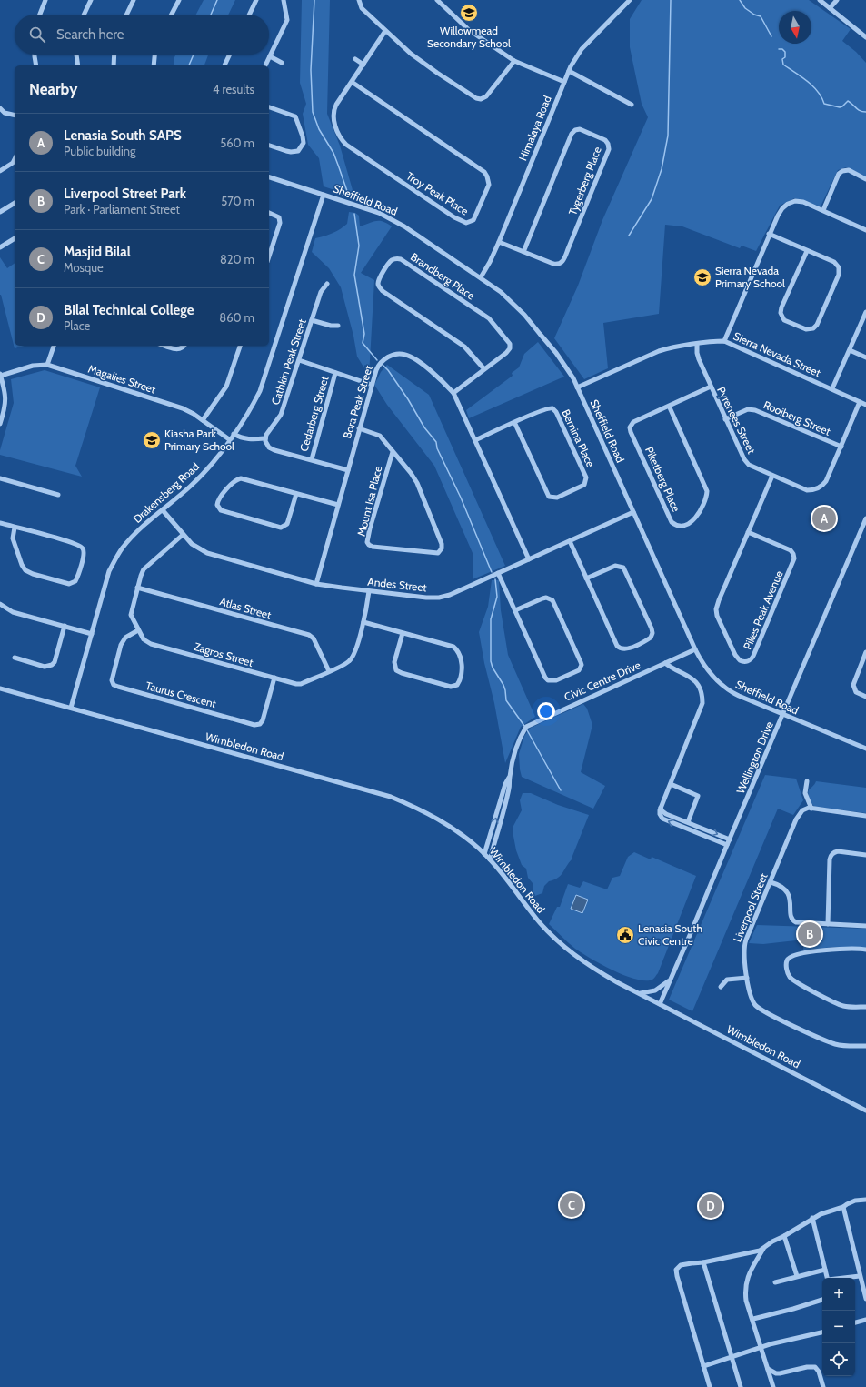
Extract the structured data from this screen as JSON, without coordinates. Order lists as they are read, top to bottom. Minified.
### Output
{"streets":{"street":["Himalaya Road","Tygerberg Place","Troy Peak Place","Sheffield Road","Brandberg Place","Sierra Nevada Street","Cathkin Peak Street","Magalies Street","Bora Peak Street","Cedarberg Street","Rooiberg Street","Pyrenees Street","Bernina Place","Piketberg Place","Drakensberg Road","Mount Isa Place","Andes Street","Atlas Street","Pikes Peak Avenue","Zagros Street","Civic Centre Drive","Taurus Crescent","Wimbledon Road","Wellington Drive","Liverpool Street"]},"crossings":[["Himalaya Road","Tygerberg Place"],["Himalaya Road","Sheffield Road"],["Sheffield Road","Sierra Nevada Street"],["Sheffield Road","Drakensberg Road"],["Sheffield Road","Andes Street"],["Sheffield Road","Civic Centre Drive"],["Sheffield Road","Wellington Drive"],["Brandberg Place","Bora Peak Street"],["Sierra Nevada Street","Pyrenees Street"],["Magalies Street","Drakensberg Road"],["Bora Peak Street","Bernina Place"],["Bora Peak Street","Mount Isa Place"],["Bora Peak Street","Andes Street"],["Rooiberg Street","Pyrenees Street"],["Pyrenees Street","Piketberg Place"],["Pyrenees Street","Pikes Peak Avenue"],["Drakensberg Road","Andes Street"],["Drakensberg Road","Wimbledon Road"],["Andes Street","Zagros Street"],["Atlas Street","Zagros Street"],["Zagros Street","Taurus Crescent"],["Civic Centre Drive","Wimbledon Road"],["Wimbledon Road","Wellington Drive"]],"places":{"school or university":["Willowmead Secondary School","Sierra Nevada Primary School","Kiasha Park Primary School"],"public building":["Lenasia South Civic Centre"]},"north":"bottom","page":{"search":"Search here","heading":["Nearby","4 results"],"list":[{"mark":"A","name":"Lenasia South SAPS","note":"Public building","value":"560 m"},{"mark":"B","name":"Liverpool Street Park","note":"Park · Parliament Street","value":"570 m"},{"mark":"C","name":"Masjid Bilal","note":"Mosque","value":"820 m"},{"mark":"D","name":"Bilal Technical College","note":"Place","value":"860 m"}],"pins":["A","B","C","D"],"map_buttons":["+","−"]}}
